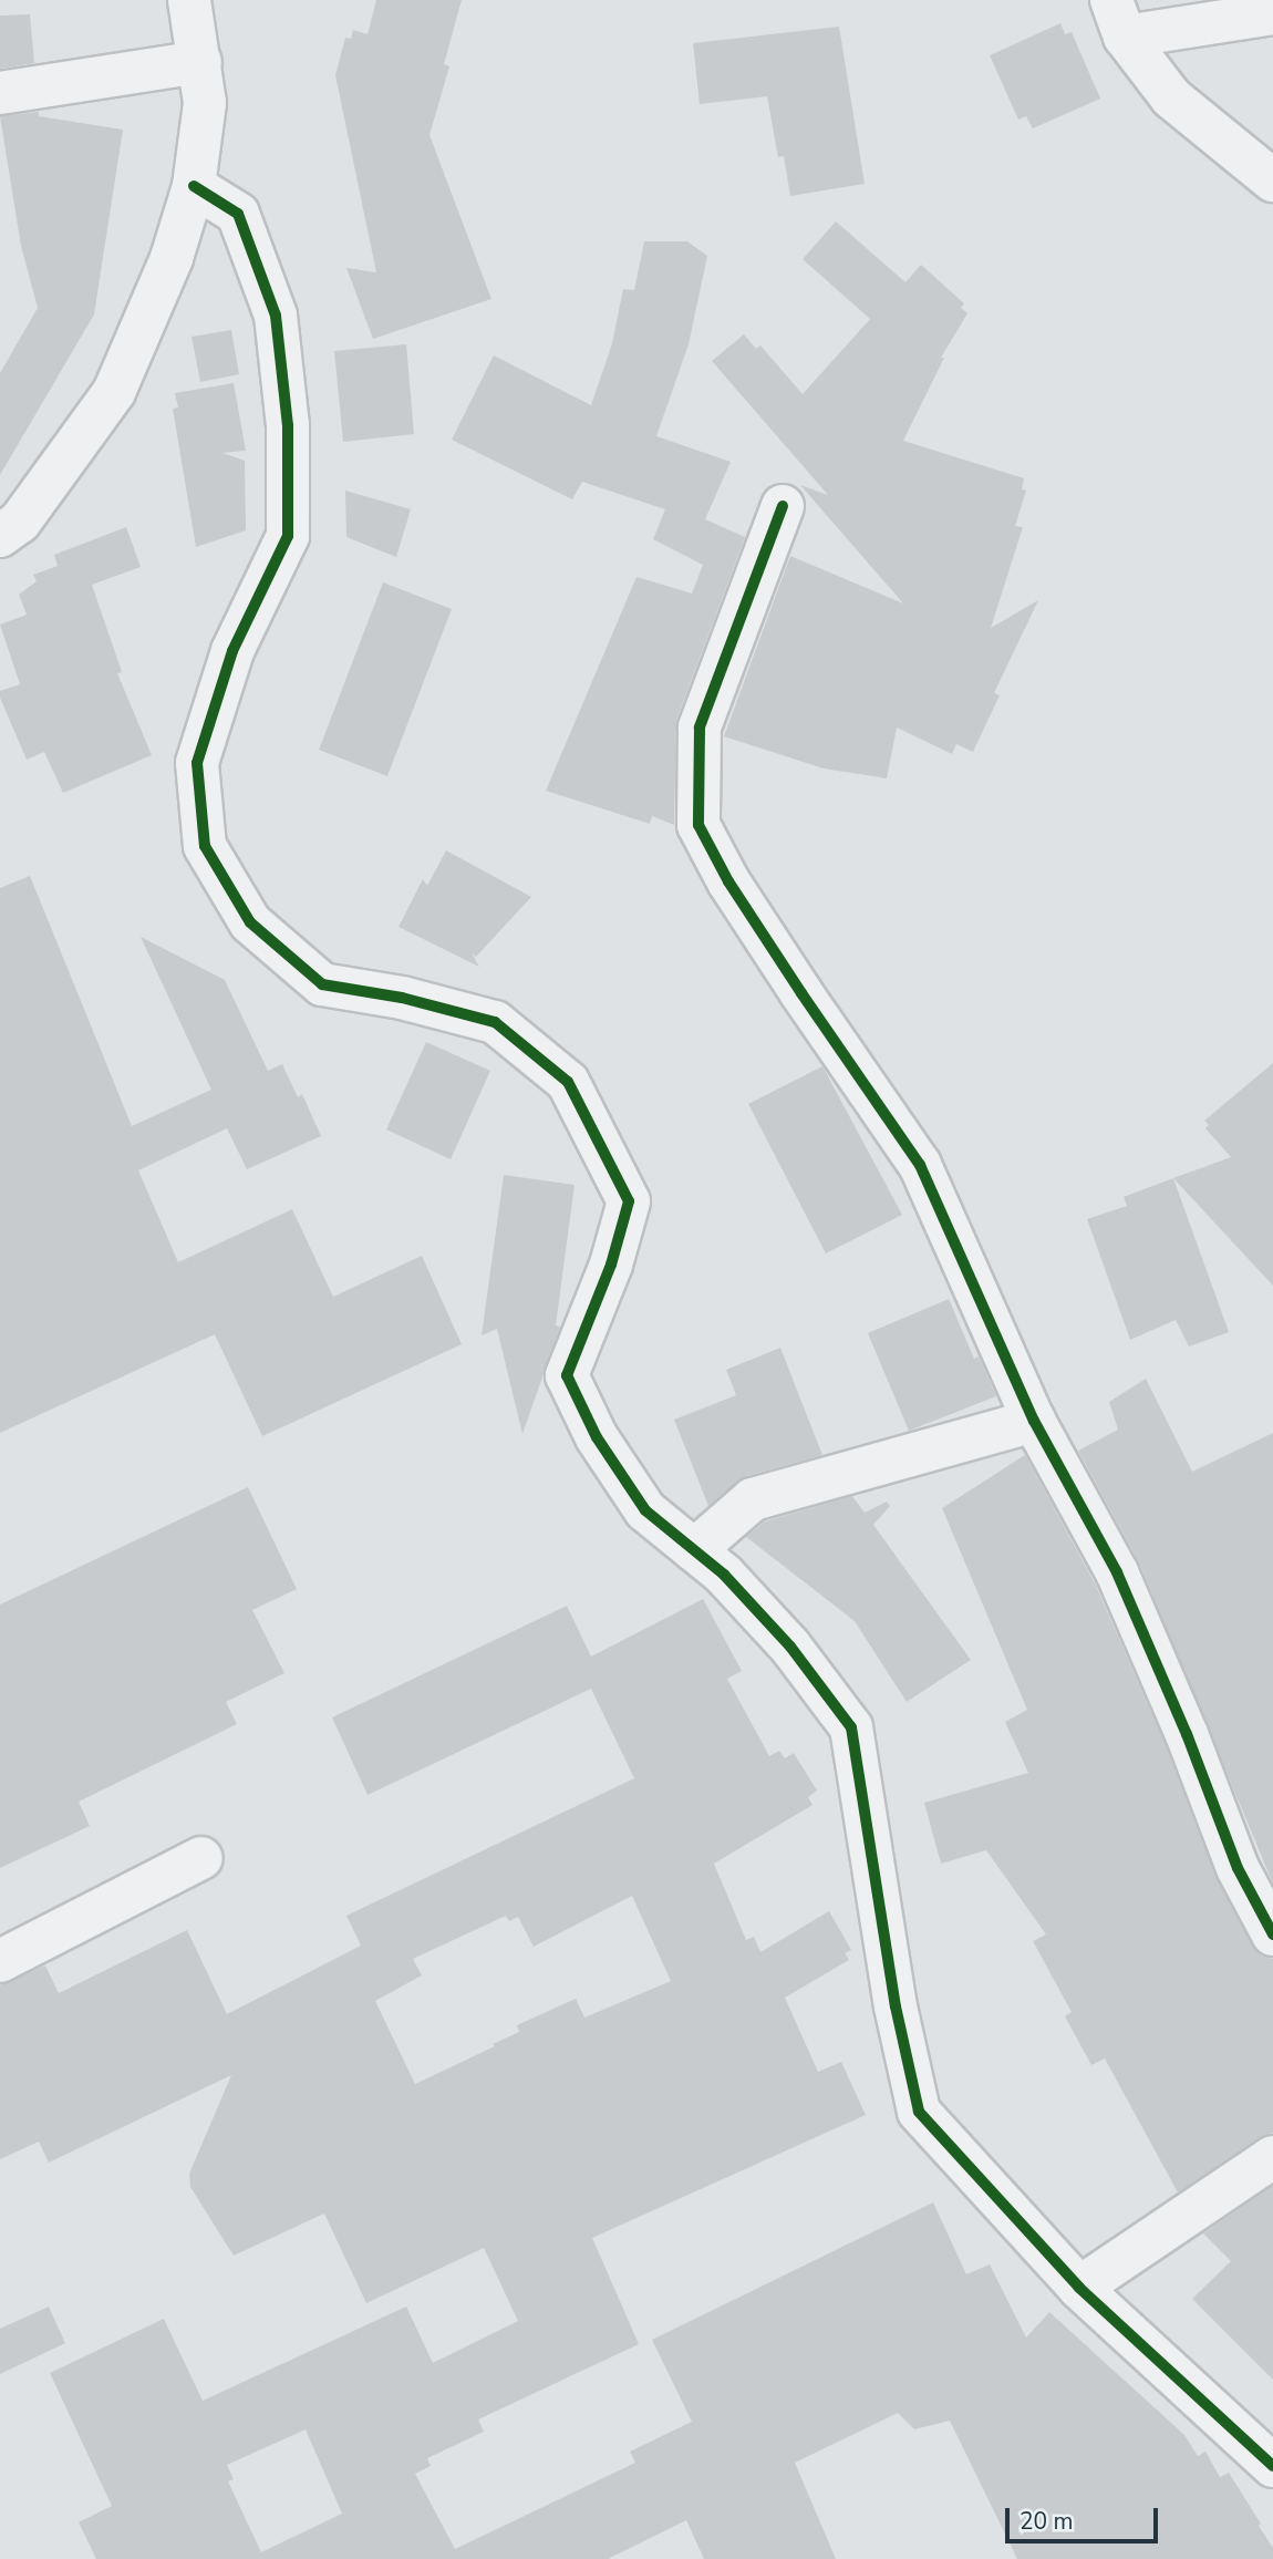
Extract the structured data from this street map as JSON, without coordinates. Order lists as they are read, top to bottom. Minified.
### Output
{"scale_bar":"20 m"}
